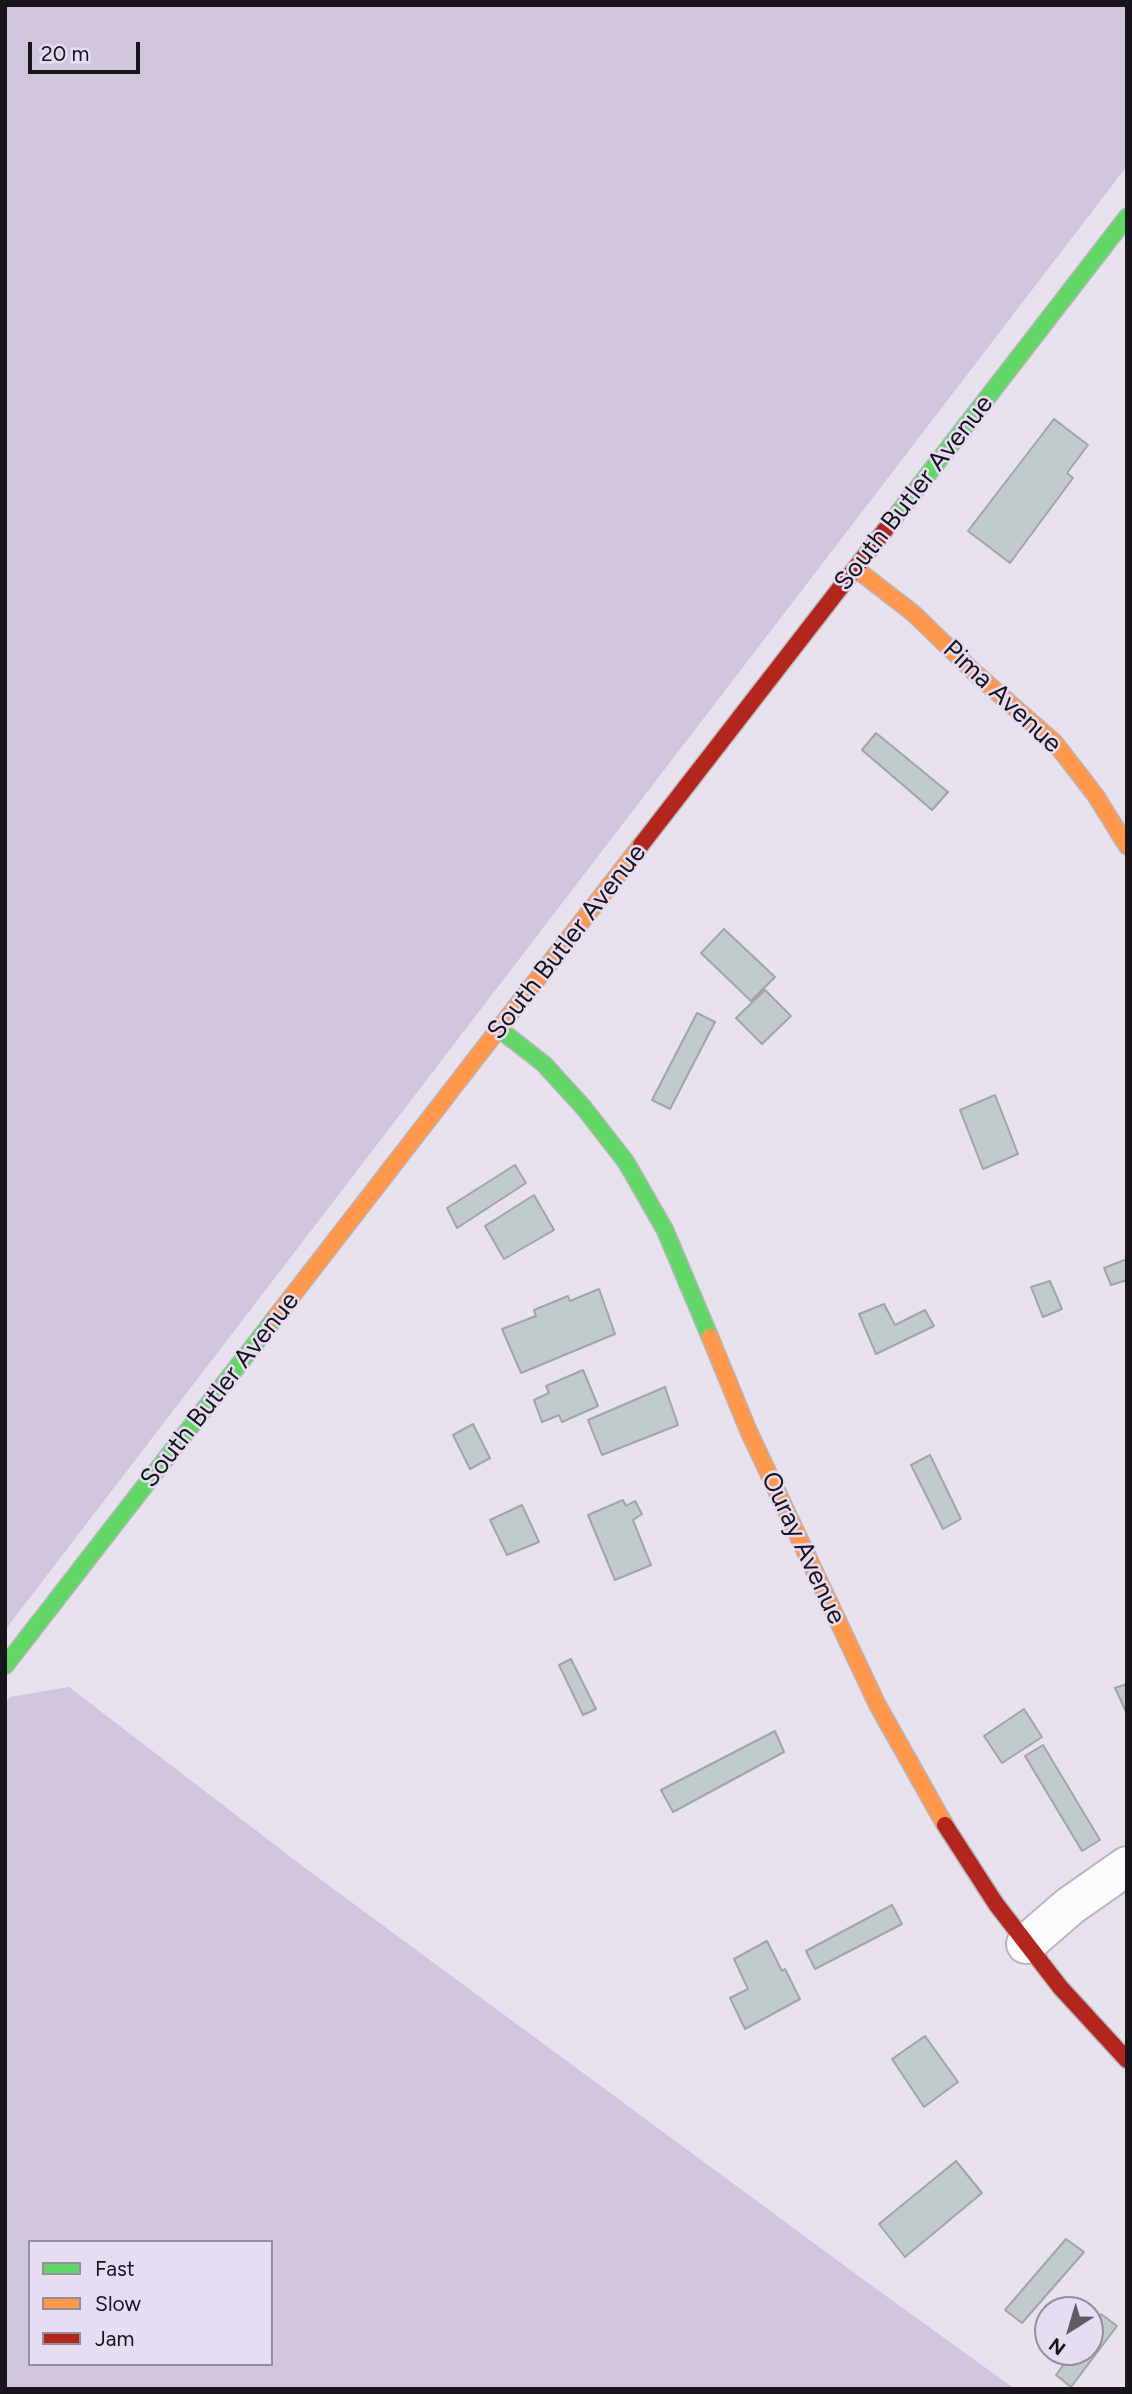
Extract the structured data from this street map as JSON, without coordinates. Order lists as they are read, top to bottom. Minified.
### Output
{"streets":{"street":["South Butler Avenue","Pima Avenue","Ouray Avenue"]},"crossings":[["South Butler Avenue","Pima Avenue"],["South Butler Avenue","Ouray Avenue"]],"legend":["Fast","Slow","Jam"],"scale_bar":"20 m","north":"bottom left"}
